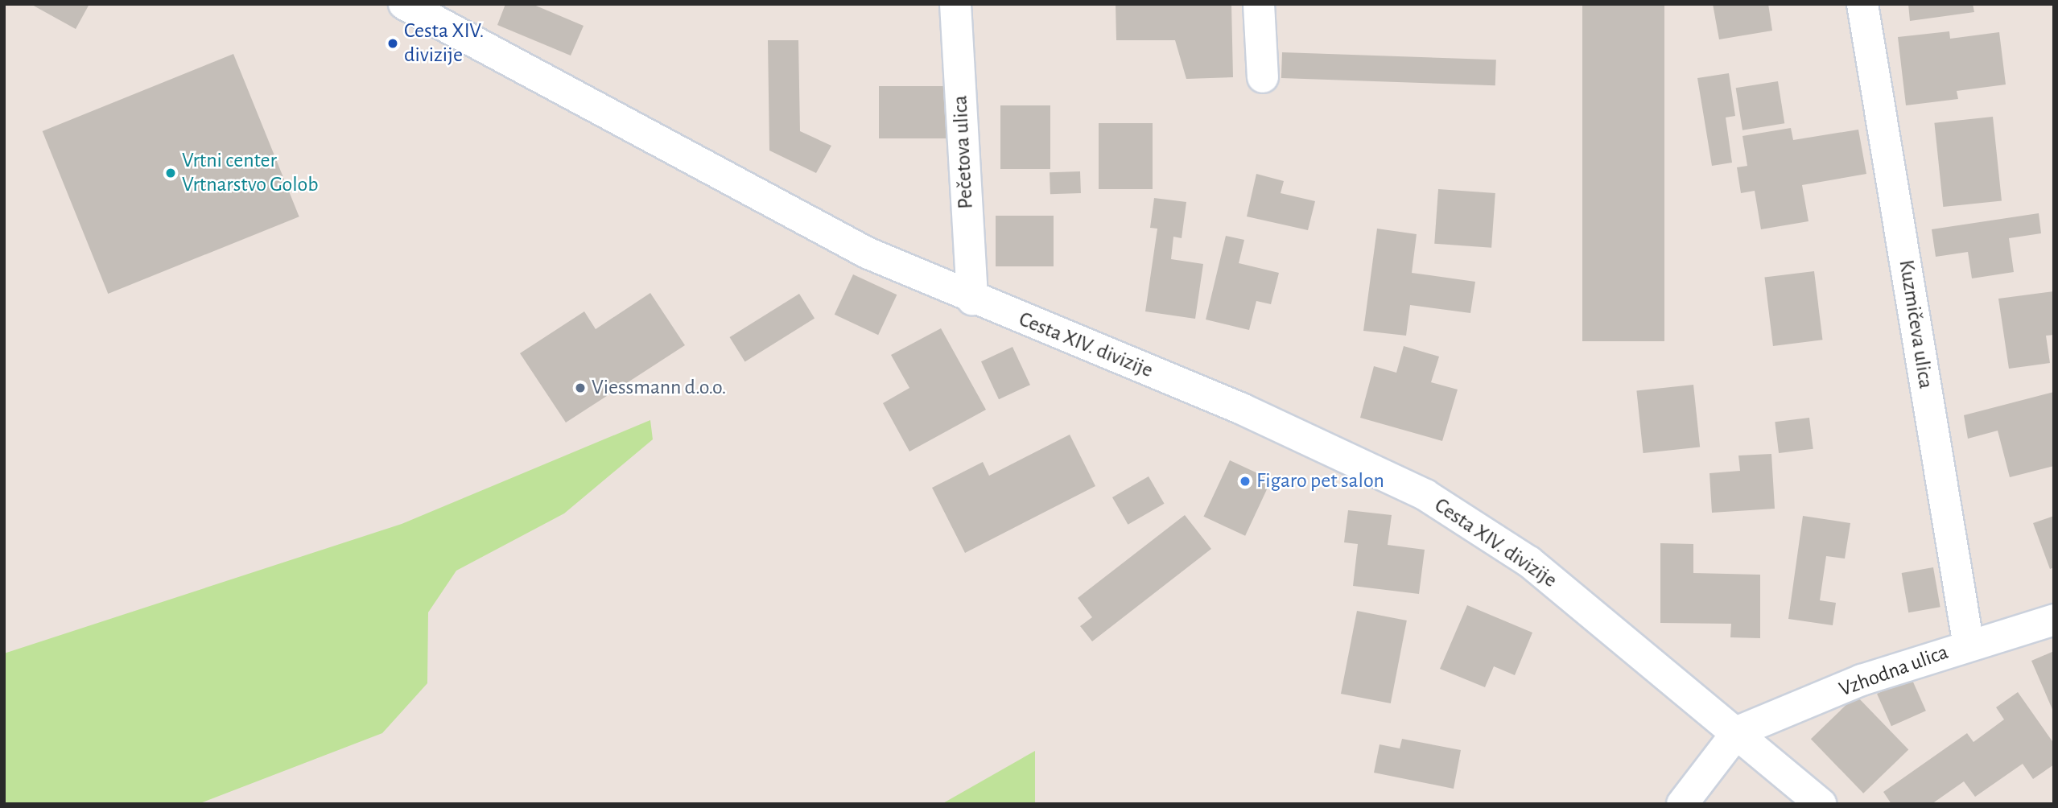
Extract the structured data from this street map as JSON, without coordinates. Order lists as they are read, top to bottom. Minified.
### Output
{"streets":{"street":["Pečetova ulica","Kuzmičeva ulica","Cesta XIV. divizije","Vzhodna ulica"]},"crossings":[["Pečetova ulica","Cesta XIV. divizije"],["Kuzmičeva ulica","Vzhodna ulica"],["Cesta XIV. divizije","Vzhodna ulica"]],"places":["Cesta XIV. divizije","Vrtni center Vrtnarstvo Golob","Viessmann d.o.o.","Figaro pet salon"]}
